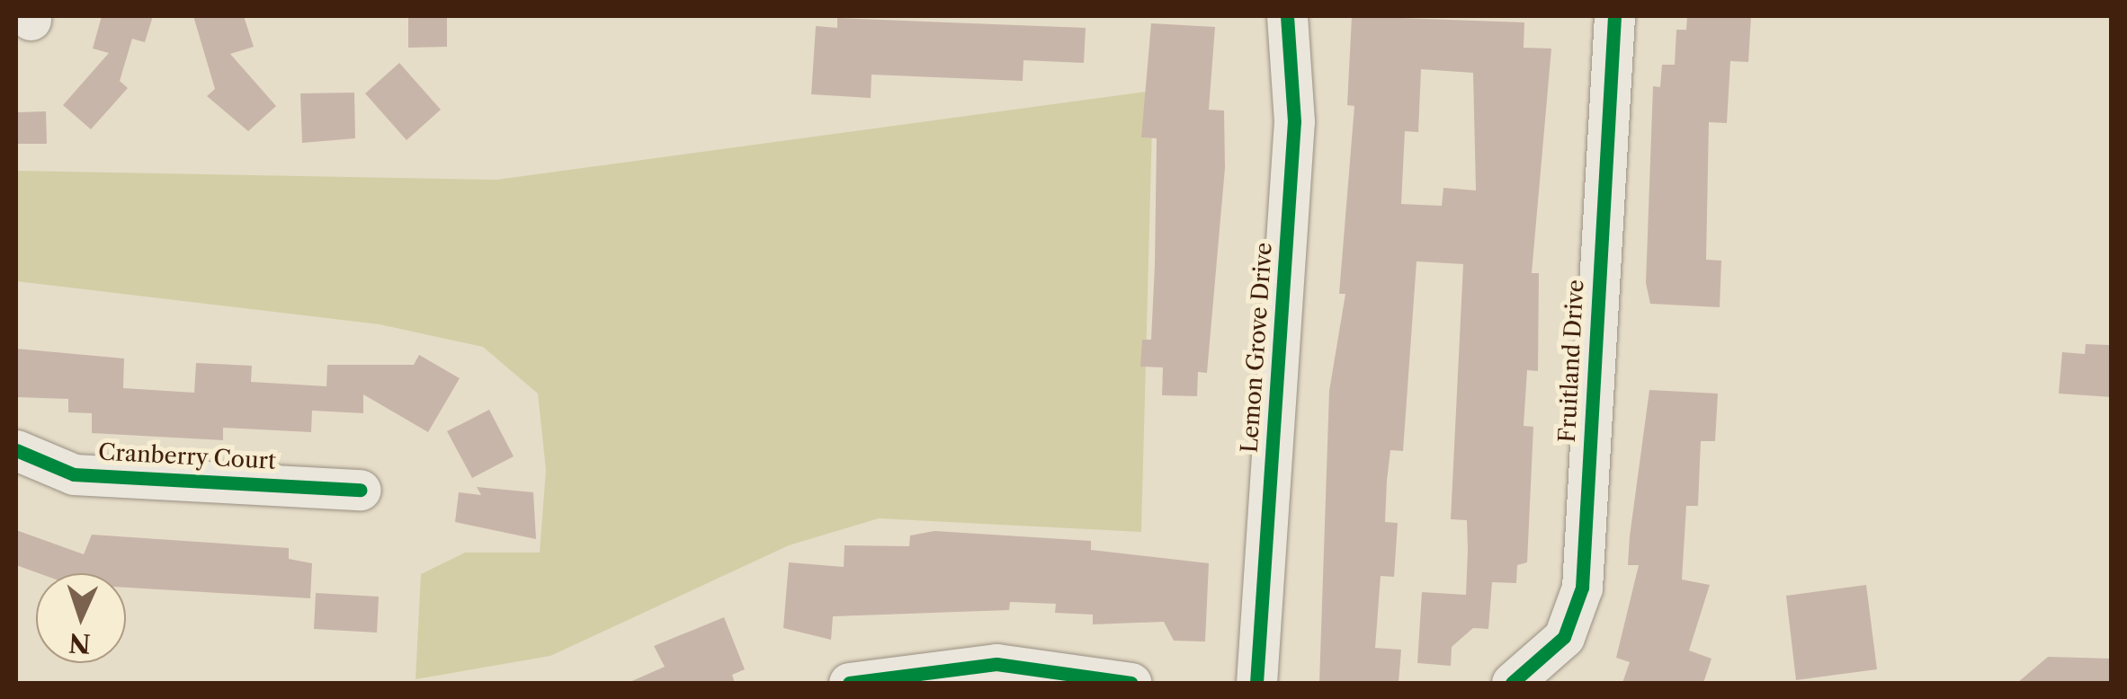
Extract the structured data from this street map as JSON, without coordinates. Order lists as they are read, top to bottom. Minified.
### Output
{"streets":{"street":["Lemon Grove Drive","Fruitland Drive","Cranberry Court"]},"north":"bottom"}
